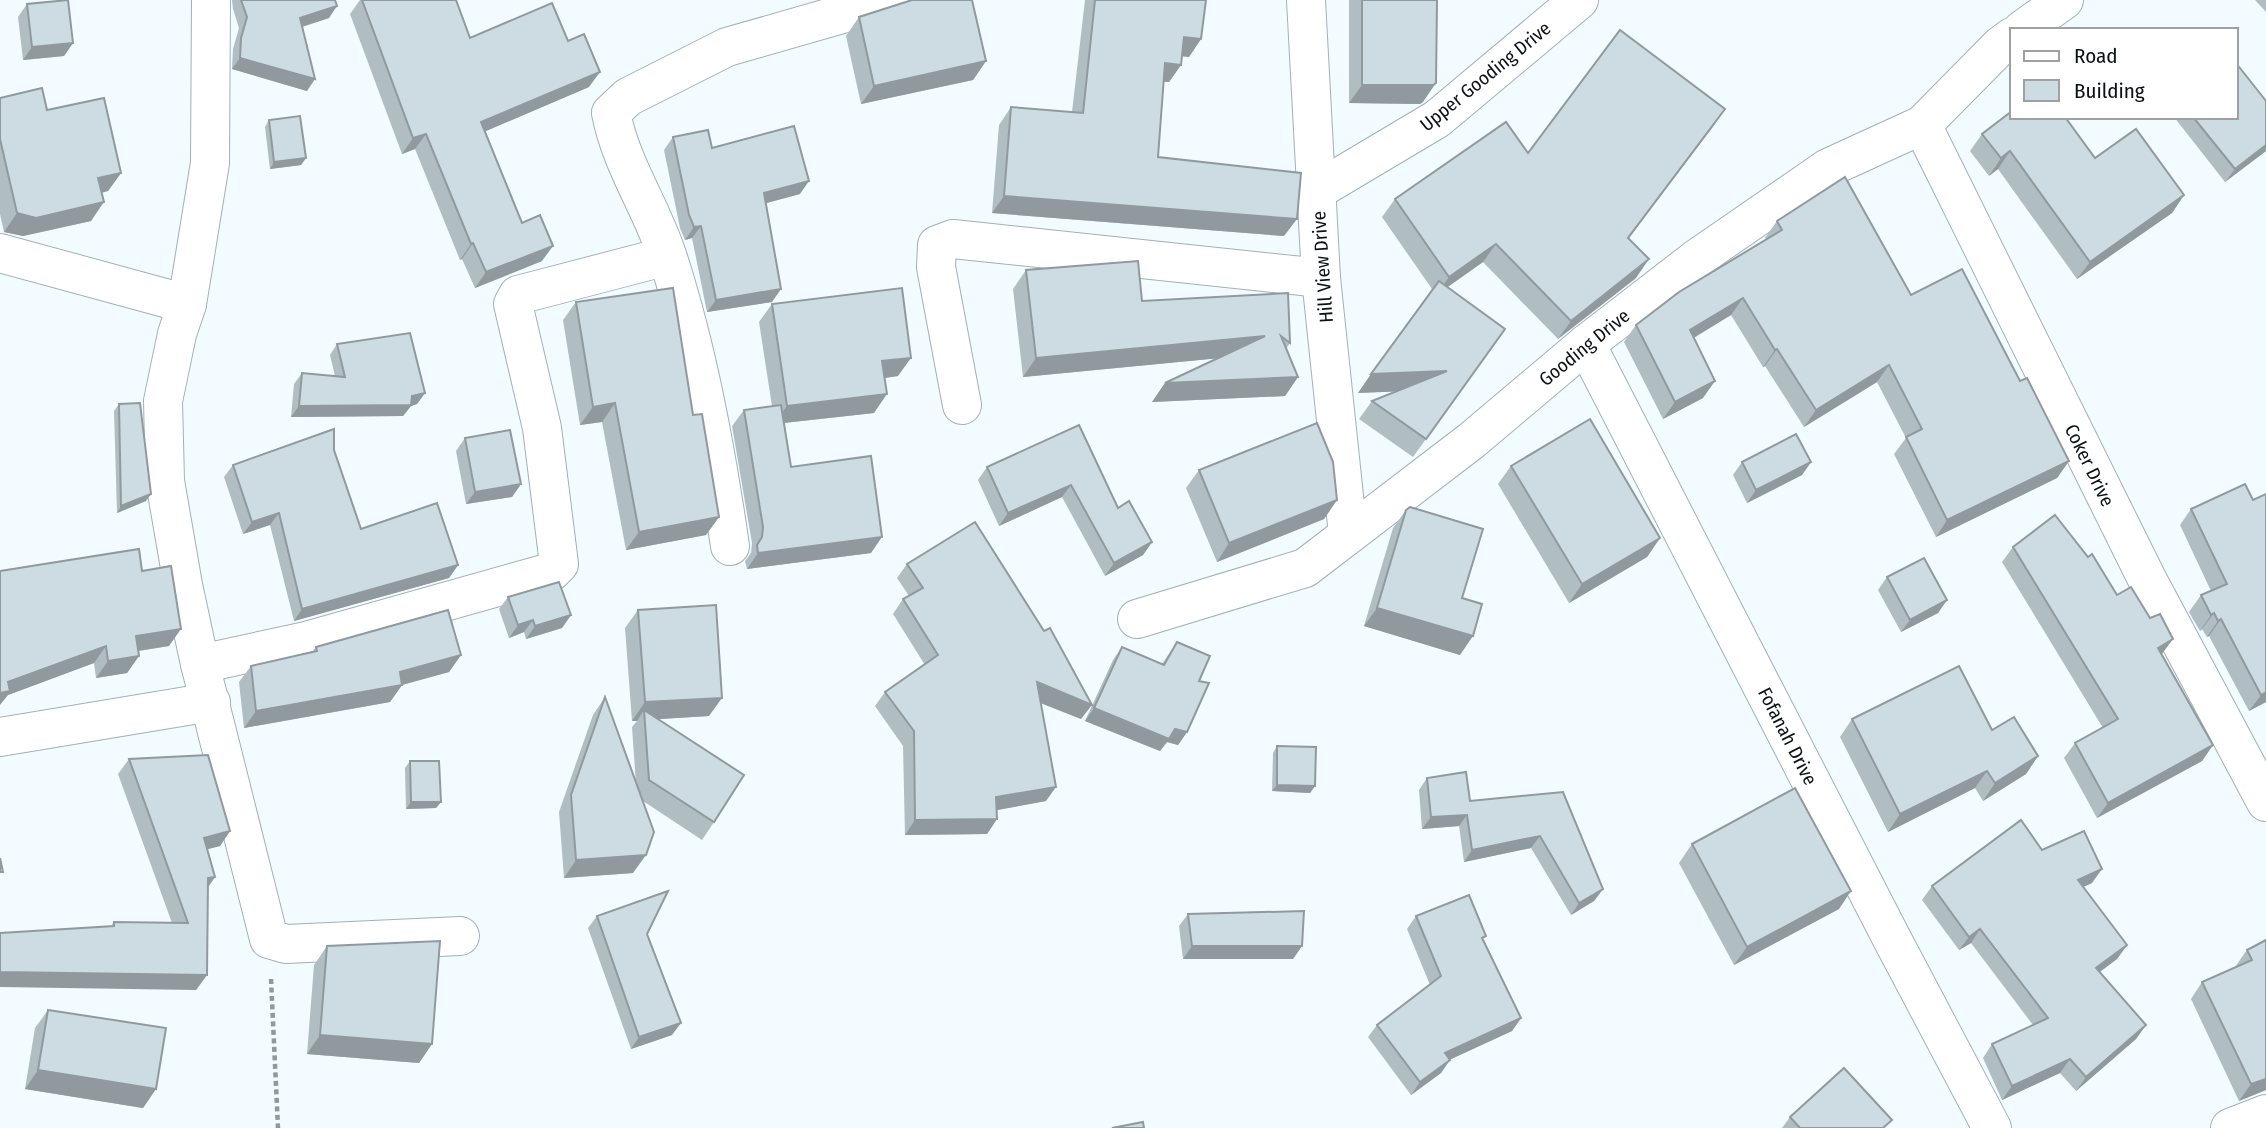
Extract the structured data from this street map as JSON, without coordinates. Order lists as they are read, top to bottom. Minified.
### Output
{"streets":{"street":["Upper Gooding Drive","Hill View Drive","Gooding Drive","Coker Drive","Fofanah Drive"]},"crossings":[["Upper Gooding Drive","Hill View Drive"],["Hill View Drive","Gooding Drive"],["Gooding Drive","Coker Drive"],["Gooding Drive","Fofanah Drive"]],"legend":["Road","Building"]}
